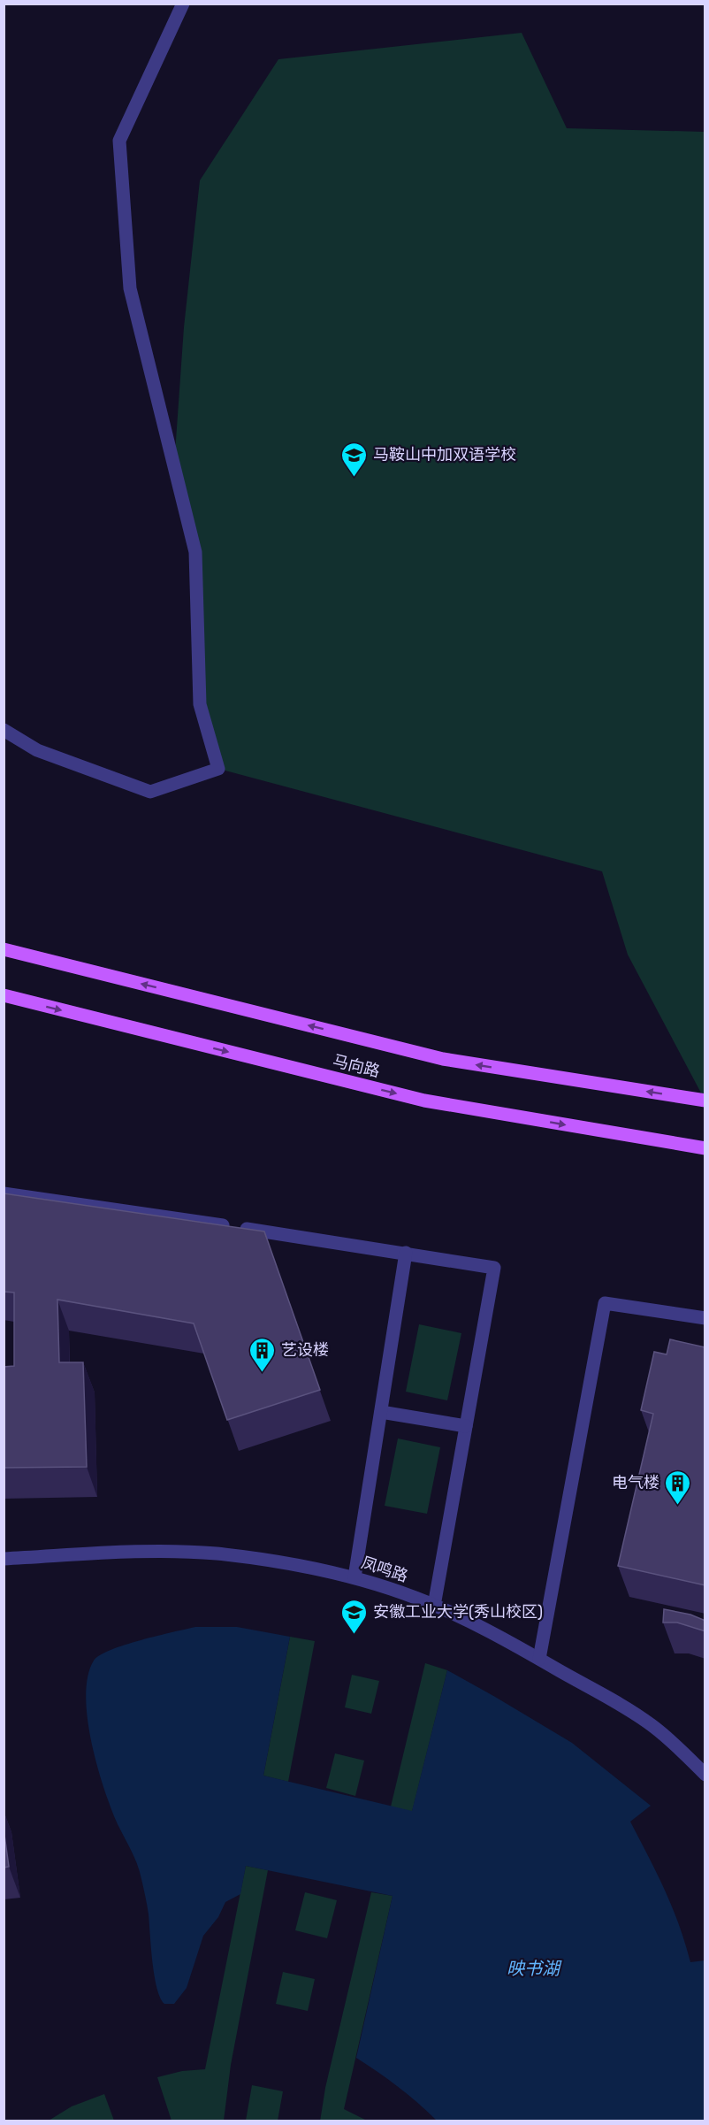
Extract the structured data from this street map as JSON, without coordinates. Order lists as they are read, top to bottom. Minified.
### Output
{"streets":{"main road":["马向路"],"street":["凤鸣路"]},"water":["映书湖"],"places":{"school or university":["马鞍山中加双语学校","安徽工业大学(秀山校区)"],"building":["艺设楼","电气楼"]}}
